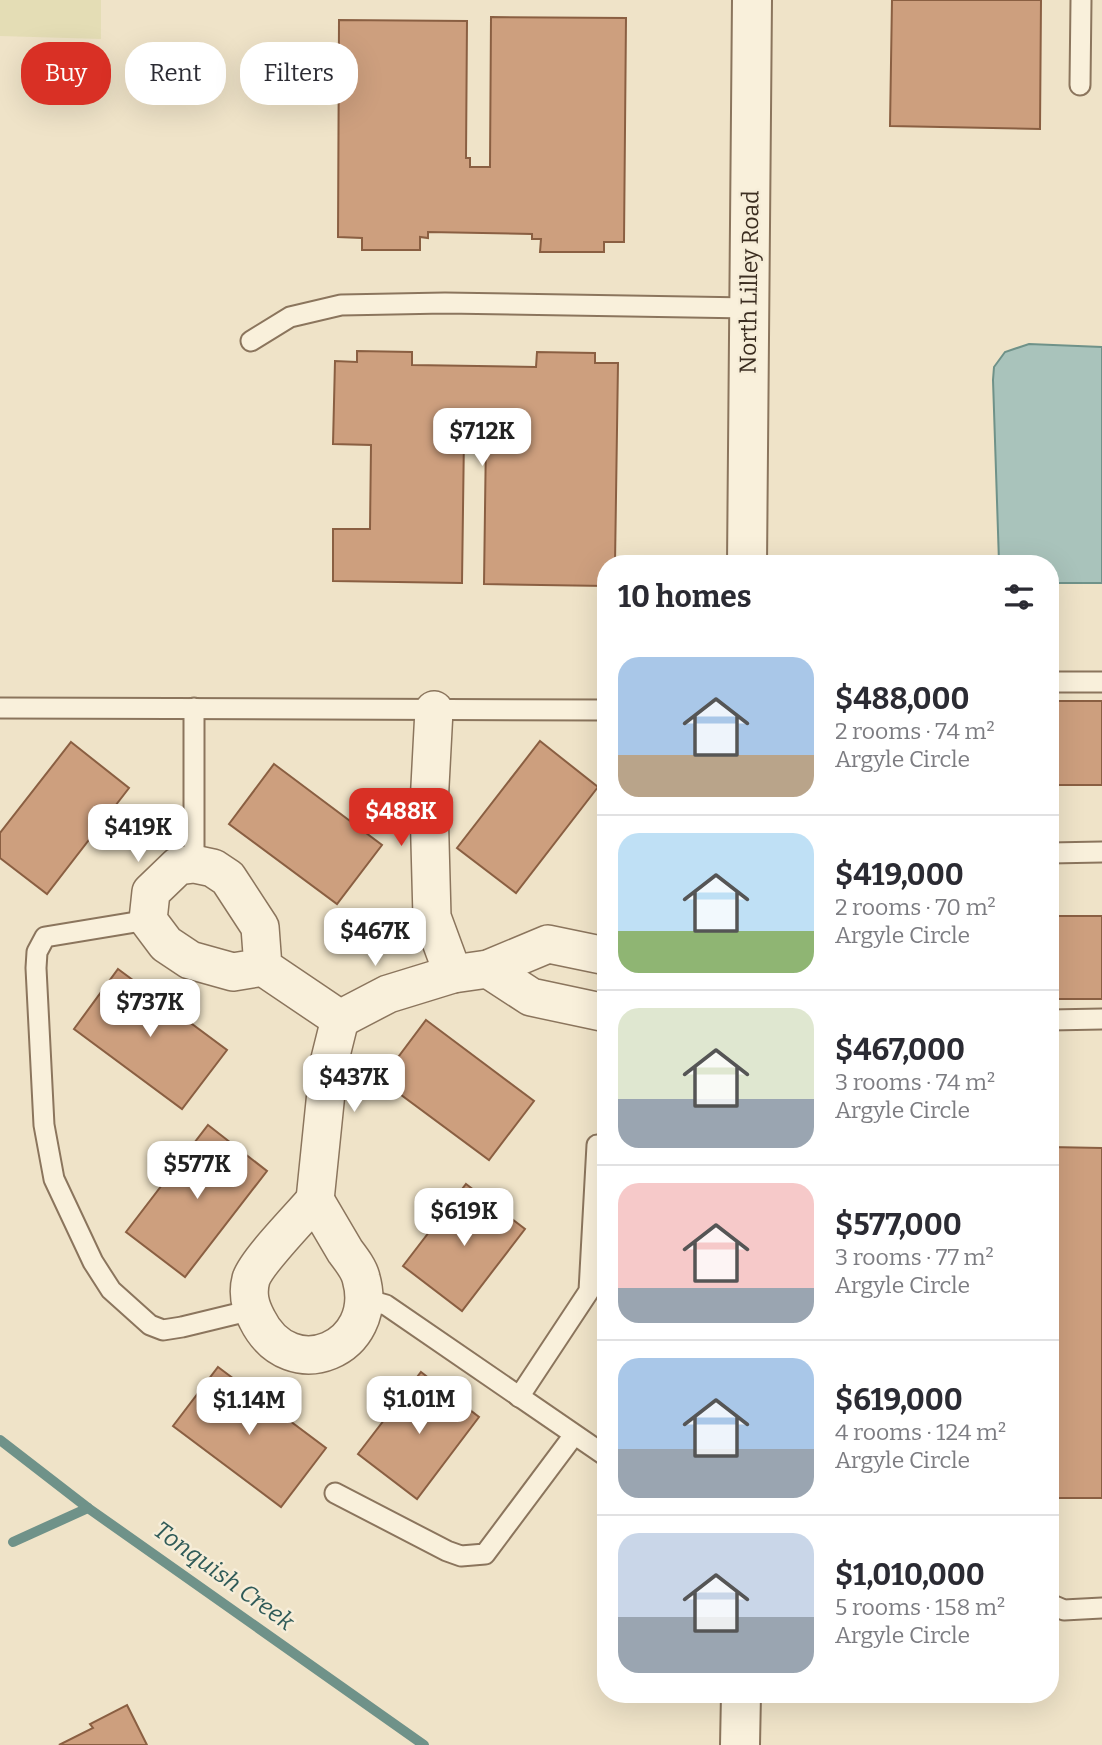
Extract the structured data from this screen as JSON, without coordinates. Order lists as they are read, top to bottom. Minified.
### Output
{"streets":{"street":["North Lilley Road"]},"water":["Tonquish Creek"],"page":{"chip":["Buy","Rent","Filters"],"price":["$712K","$488K","$419K","$467K","$737K","$437K","$577K","$619K","$1.01M","$1.14M"],"heading":"10 homes","list":[{"name":"$488,000","note":"2 rooms · 74 m² · Argyle Circle"},{"name":"$419,000","note":"2 rooms · 70 m² · Argyle Circle"},{"name":"$467,000","note":"3 rooms · 74 m² · Argyle Circle"},{"name":"$577,000","note":"3 rooms · 77 m² · Argyle Circle"},{"name":"$619,000","note":"4 rooms · 124 m² · Argyle Circle"},{"name":"$1,010,000","note":"5 rooms · 158 m² · Argyle Circle"}]}}
